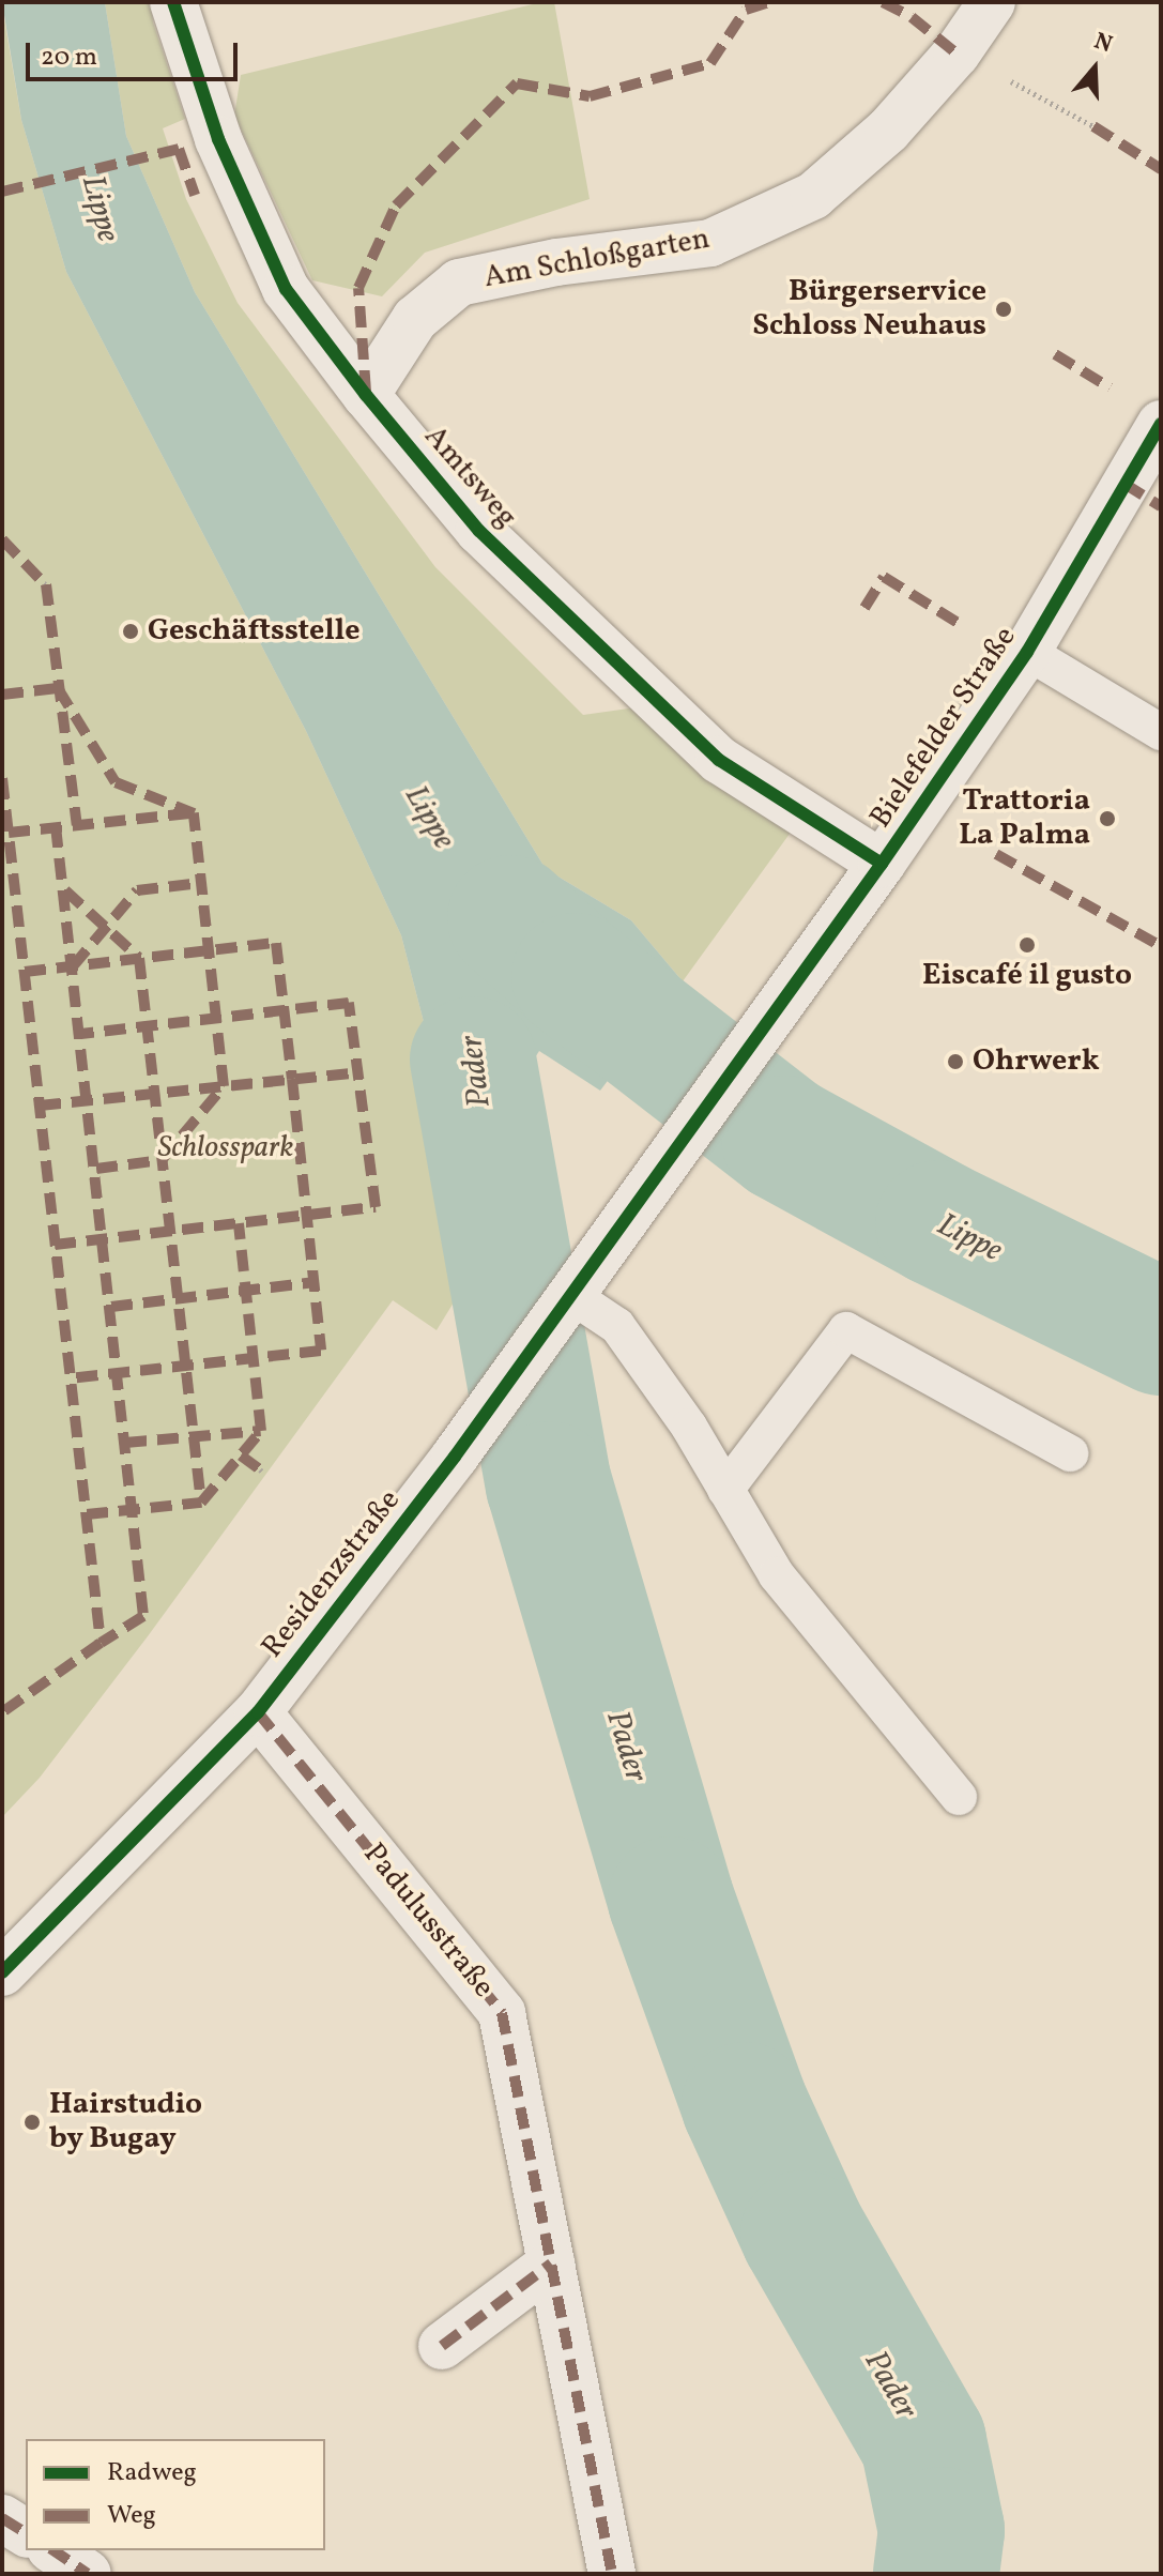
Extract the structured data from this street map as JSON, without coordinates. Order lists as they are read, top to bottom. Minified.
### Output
{"streets":{"street":["Am Schloßgarten","Amtsweg","Bielefelder Straße","Residenzstraße","Padulusstraße"]},"crossings":[["Am Schloßgarten","Amtsweg"],["Amtsweg","Bielefelder Straße"],["Bielefelder Straße","Residenzstraße"],["Residenzstraße","Padulusstraße"]],"water":["Lippe","Pader"],"parks":["Schlosspark"],"places":["Bürgerservice Schloss Neuhaus","Geschäftsstelle","Trattoria La Palma","Eiscafé il gusto","Ohrwerk","Hairstudio by Bugay"],"legend":["Radweg","Weg"],"scale_bar":"20 m","north":"top"}
